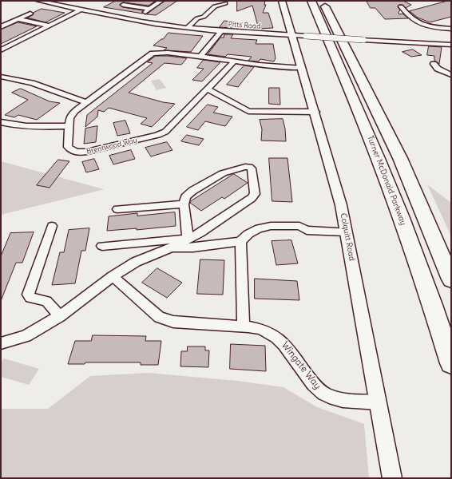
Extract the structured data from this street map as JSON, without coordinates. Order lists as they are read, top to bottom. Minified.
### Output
{"streets":{"highway":["Turner McDonald Parkway"],"street":["Pitts Road","Brentwood Way","Colquitt Road","Wingate Way"]},"crossings":[["Pitts Road","Colquitt Road"],["Brentwood Way","Colquitt Road"],["Colquitt Road","Wingate Way"]]}
